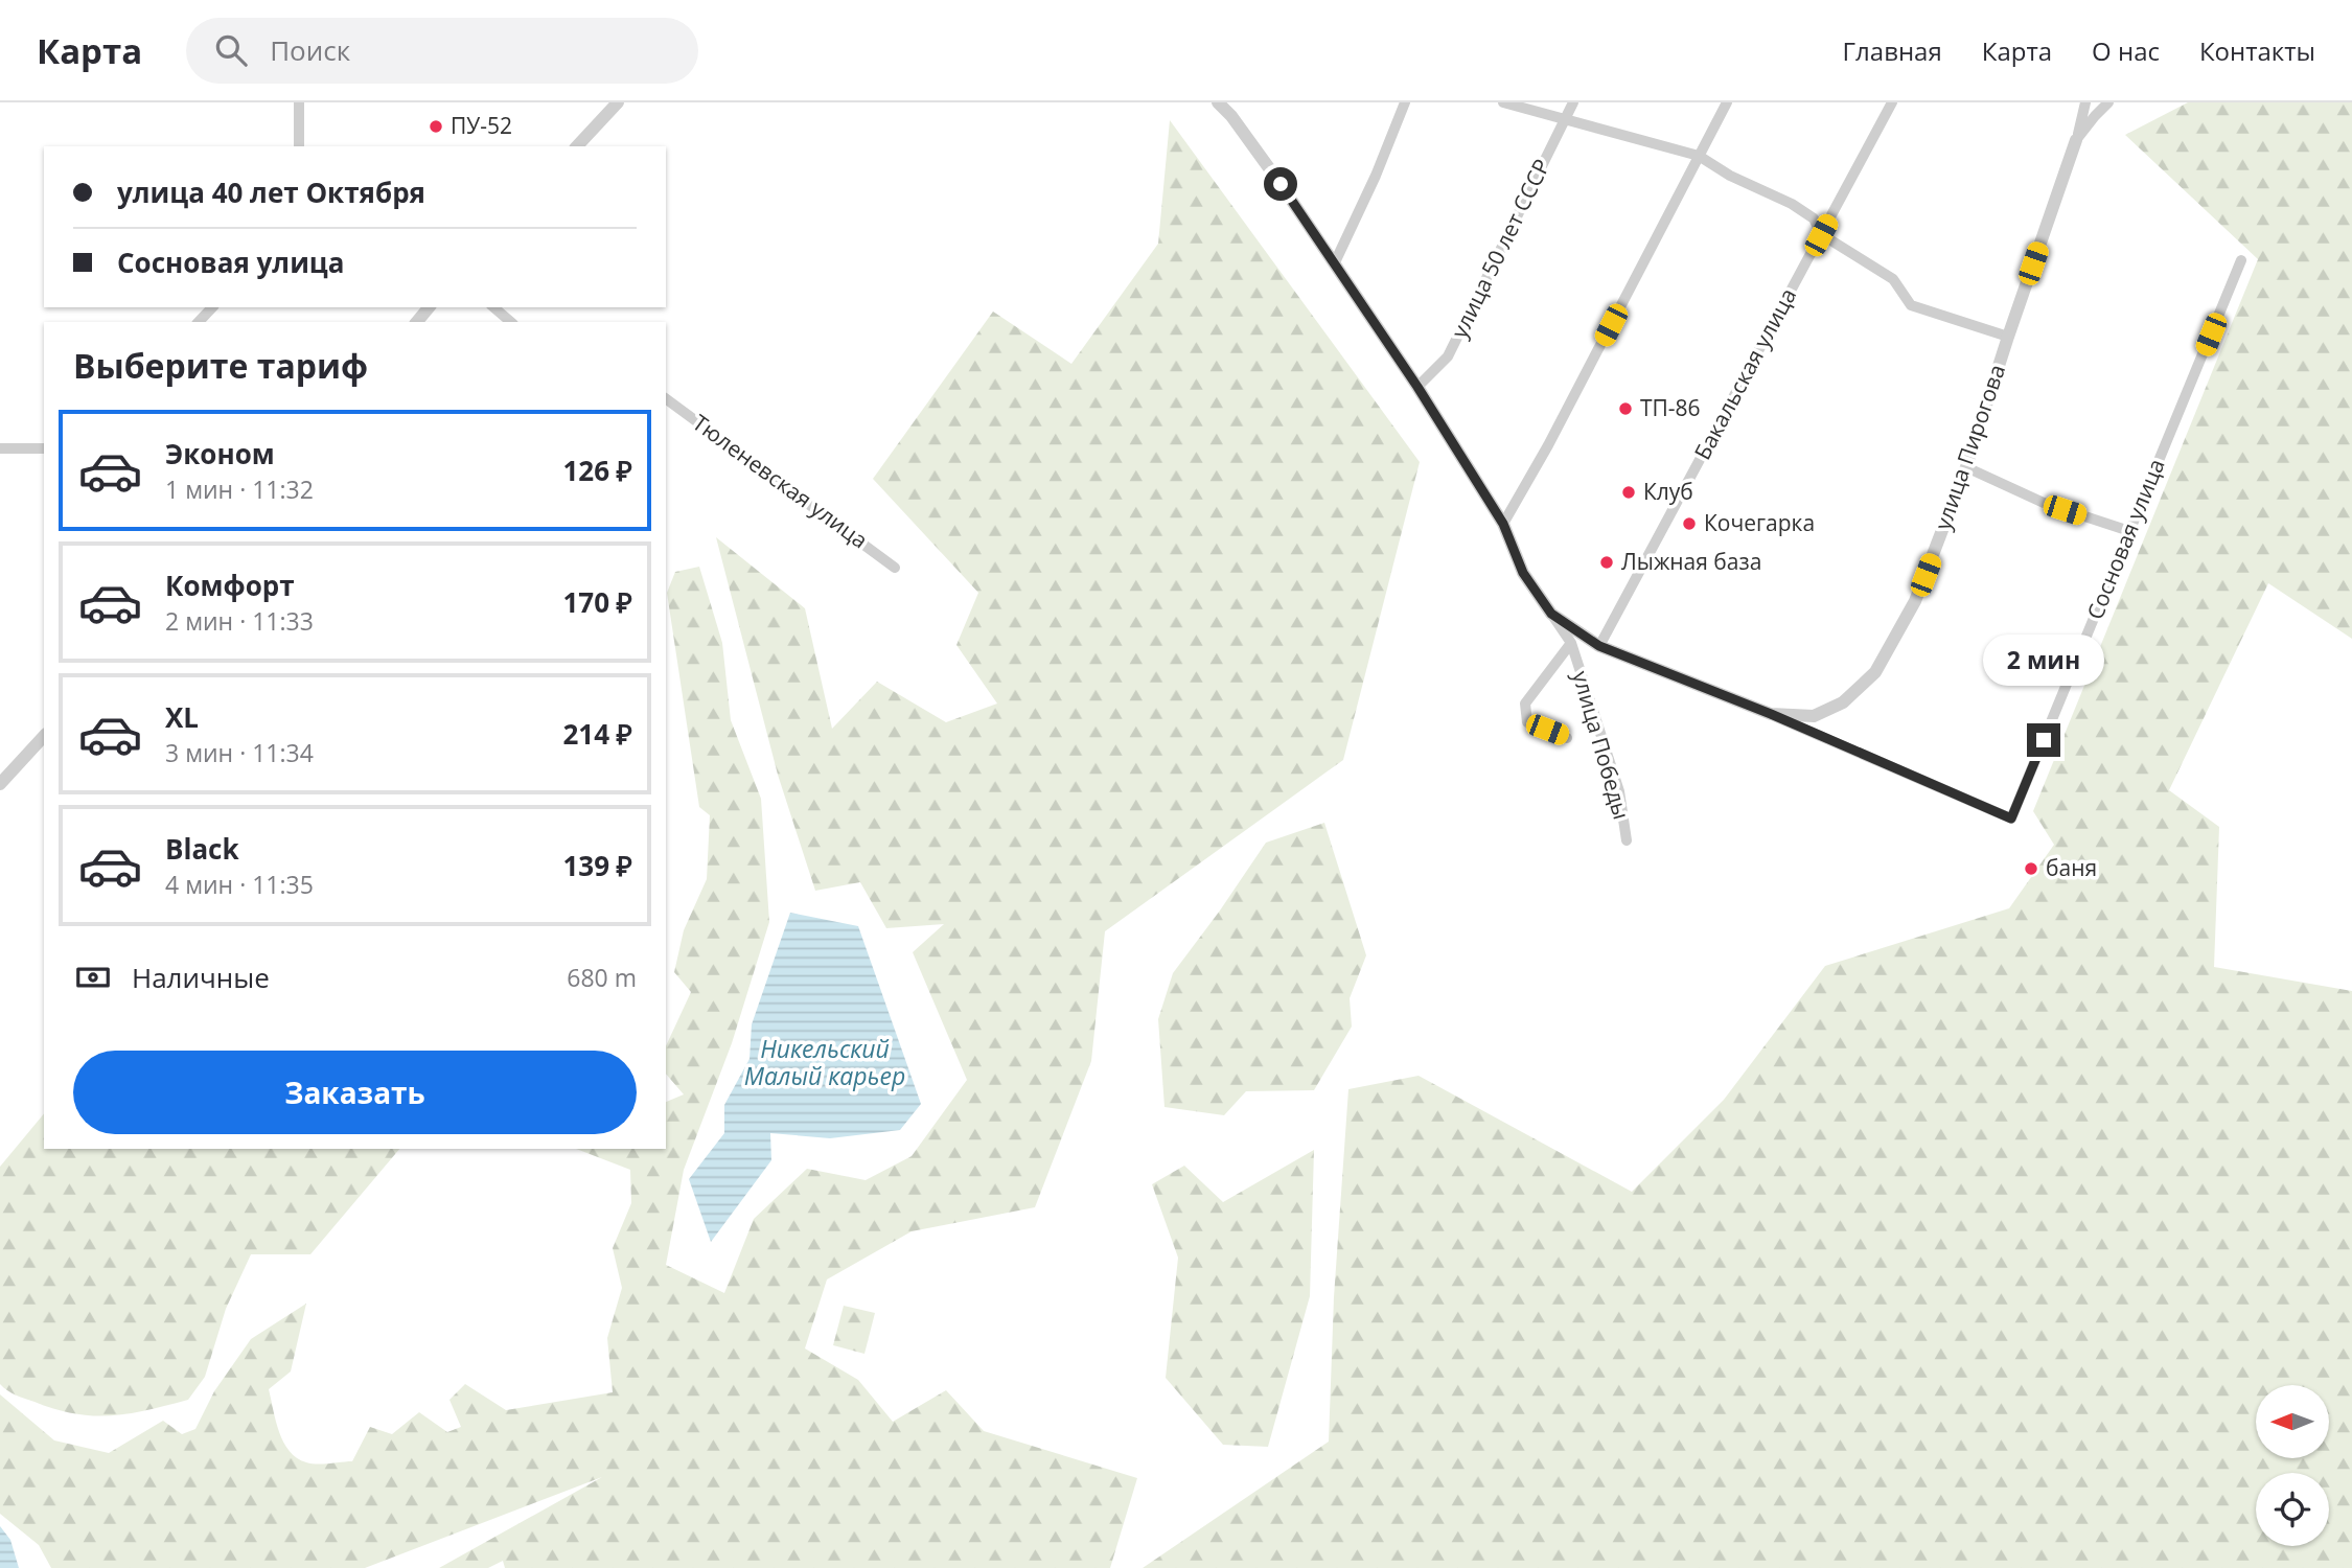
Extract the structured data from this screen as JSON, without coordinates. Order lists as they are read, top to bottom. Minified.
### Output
{"streets":{"street":["улица 50 лет СССР","Бакальская улица","улица Пирогова","Тюленевская улица","Сосновая улица","улица Победы"]},"crossings":[["Бакальская улица","улица Пирогова"],["улица Пирогова","Сосновая улица"],["улица Пирогова","улица Победы"]],"water":["Никельский Малый карьер"],"places":["ПУ-52","ТП-86","Клуб","Кочегарка","Лыжная база","баня"],"north":"left","page":{"header":"Карта","search":"Поиск","nav":["Главная","Карта","О нас","Контакты"],"banner":["улица 40 лет Октября","Сосновая улица"],"heading":"Выберите тариф","list":[{"name":"Эконом","note":"1 мин · 11:32","value":"126 ₽"},{"name":"Комфорт","note":"2 мин · 11:33","value":"170 ₽"},{"name":"XL","note":"3 мин · 11:34","value":"214 ₽"},{"name":"Black","note":"4 мин · 11:35","value":"139 ₽"}],"bubble":"2 мин","pay":["Наличные","680 m"],"buttons":"Заказать"}}
